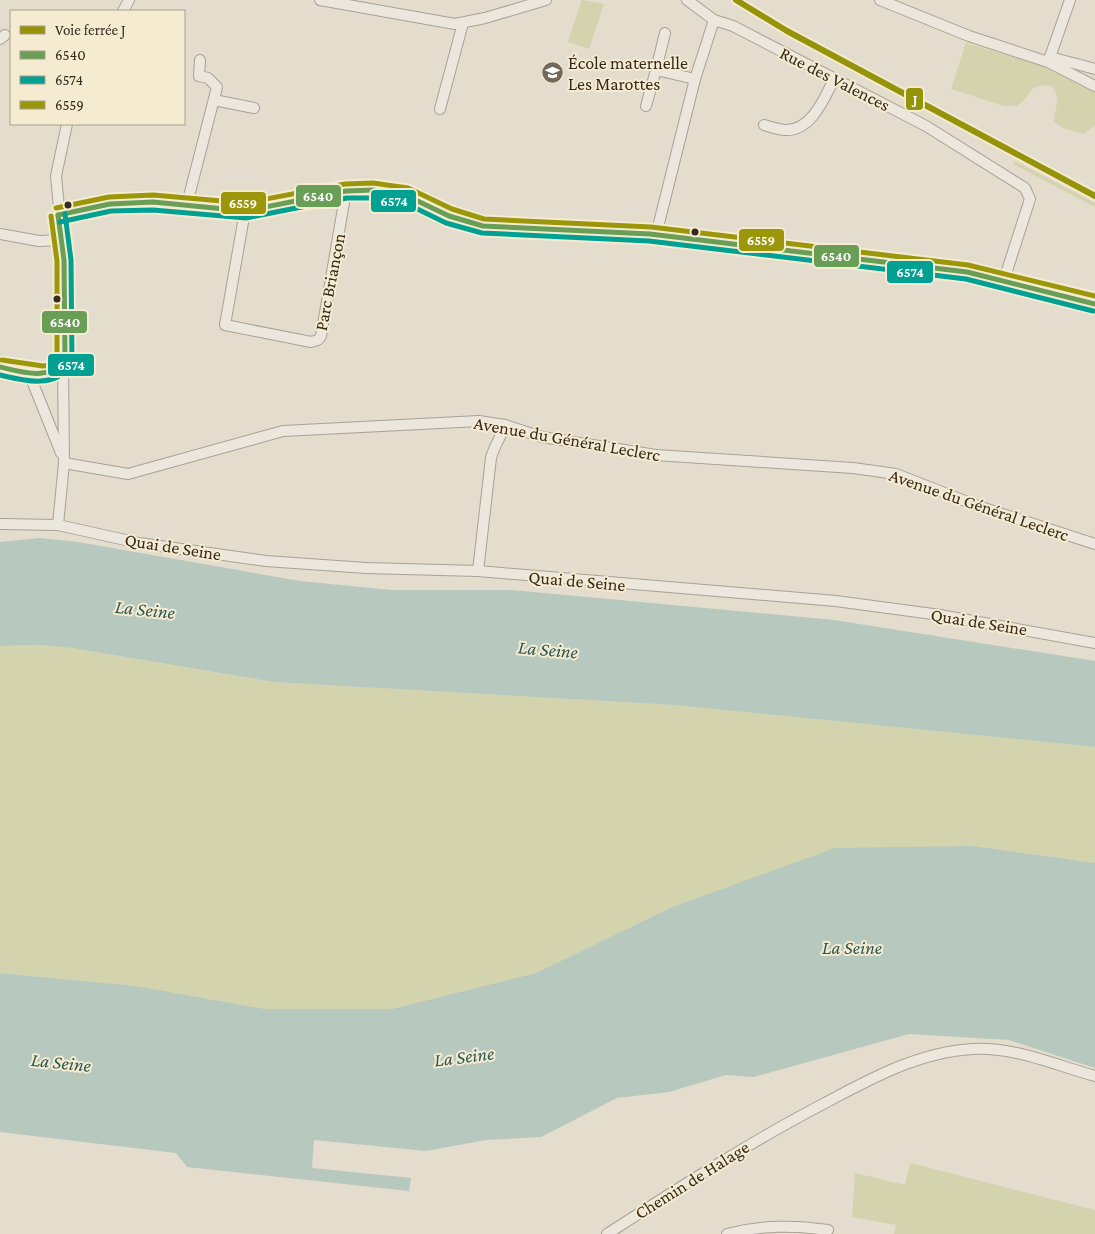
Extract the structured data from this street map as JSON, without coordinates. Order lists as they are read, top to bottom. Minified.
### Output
{"streets":{"street":["Rue des Valences","Parc Briançon","Avenue du Général Leclerc","Quai de Seine","Chemin de Halage"]},"water":["La Seine"],"places":{"school or university":["École maternelle Les Marottes"]},"lines":["rail line J","transit line 6559","transit line 6540","transit line 6574"],"legend":["Voie ferrée J","6540","6574","6559"]}
